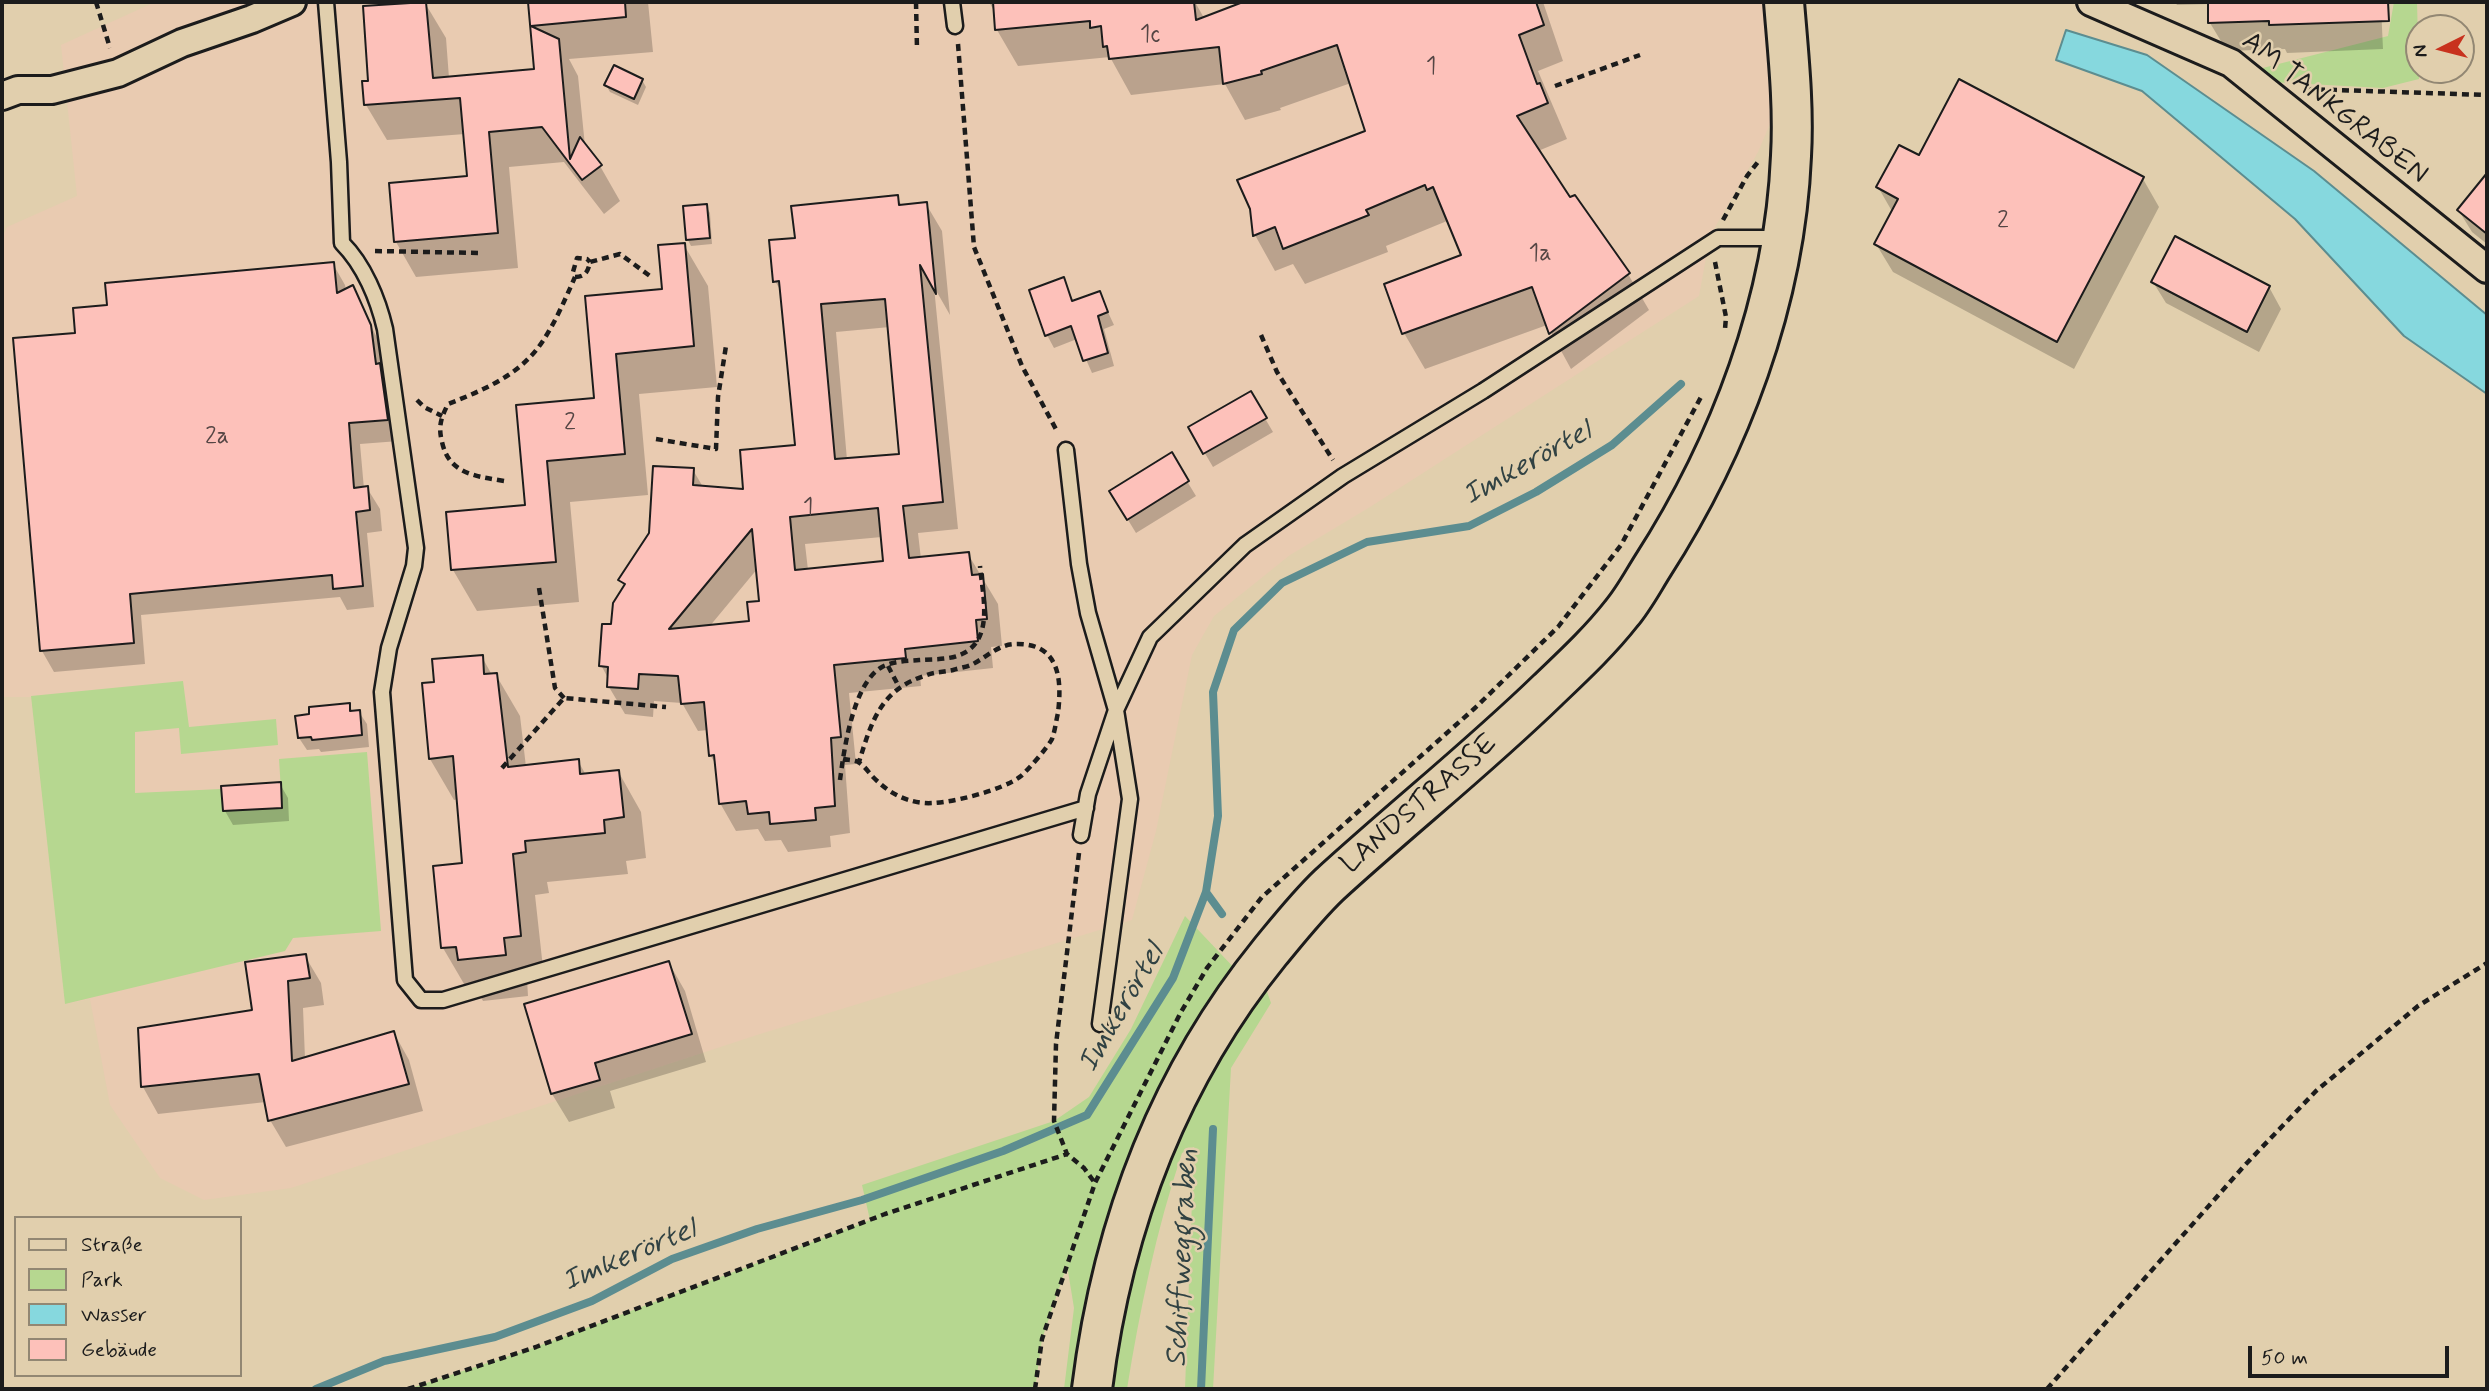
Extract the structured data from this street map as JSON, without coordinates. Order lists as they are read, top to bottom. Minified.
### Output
{"streets":{"main road":["LANDSTRASSE"],"street":["AM TANKGRABEN"]},"water":["Imkerörtel","Schiffweggraben"],"house_numbers":["1c","1","2","1a","2","2a","1"],"legend":["Straße","Park","Wasser","Gebäude"],"scale_bar":"50 m","north":"left"}
